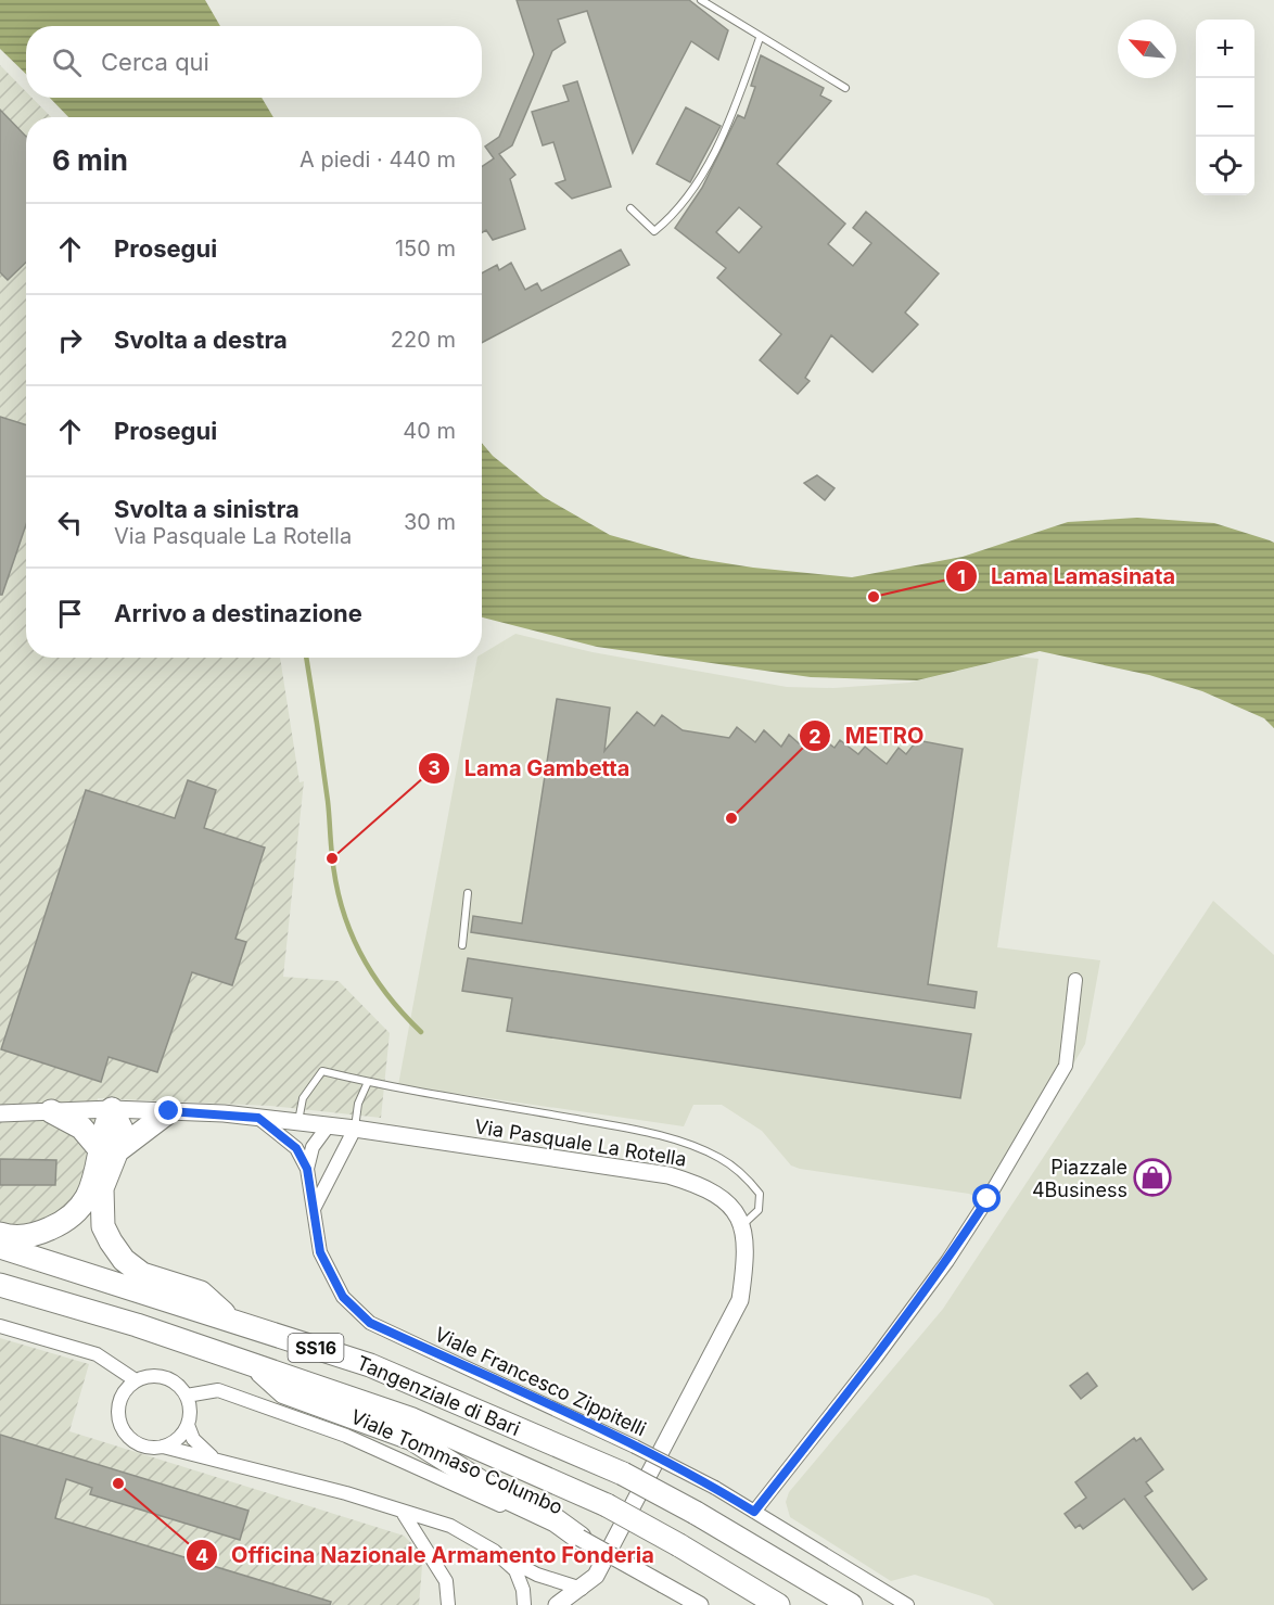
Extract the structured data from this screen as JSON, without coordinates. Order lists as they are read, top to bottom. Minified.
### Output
{"streets":{"highway":["SS16","Tangenziale di Bari"],"street":["Via Pasquale La Rotella","Viale Francesco Zippitelli","Viale Tommaso Columbo"]},"places":{"other":["Lama Lamasinata","METRO","Lama Gambetta","Officina Nazionale Armamento Fonderia"],"shop":["Piazzale 4Business"]},"north":"top left","page":{"map_buttons":["+","−"],"search":"Cerca qui","heading":["6 min","A piedi · 440 m"],"list":[["Prosegui","150 m"],["Svolta a destra","220 m"],["Prosegui","40 m"],["Svolta a sinistra","Via Pasquale La Rotella","30 m"],"Arrivo a destinazione"]}}
